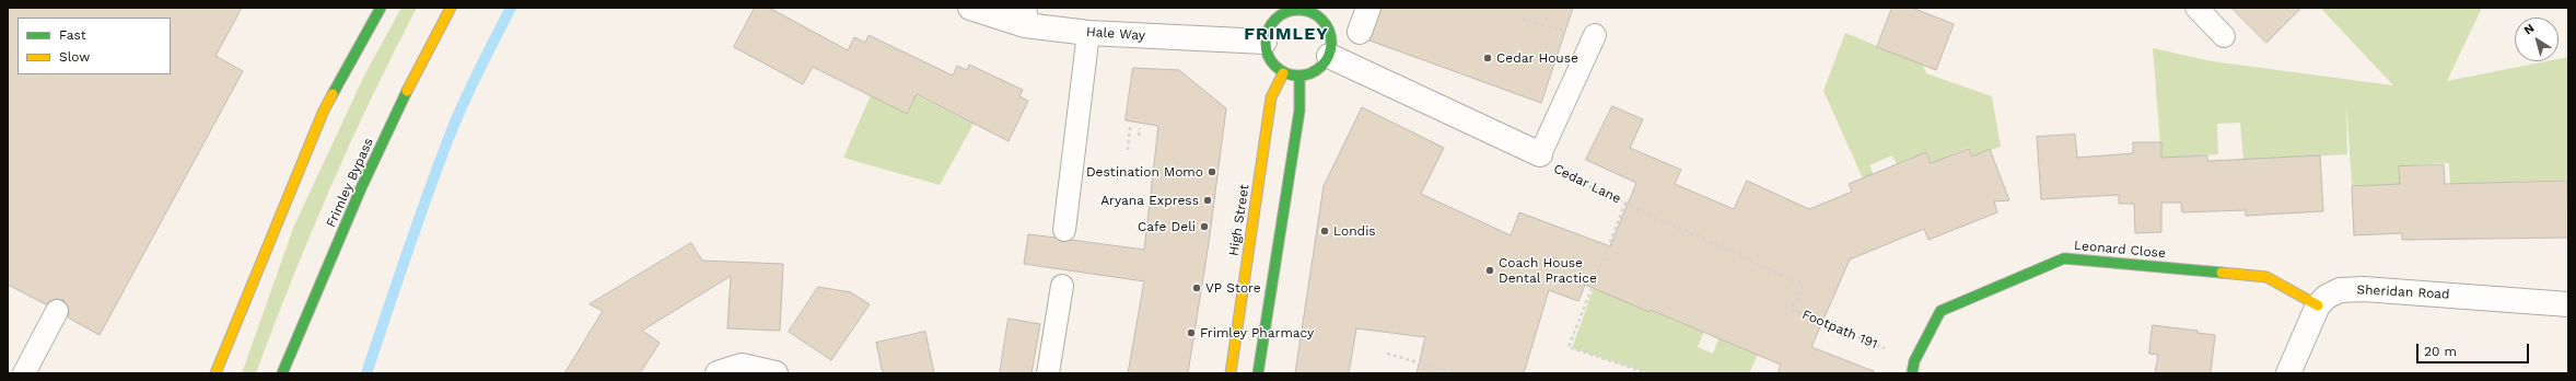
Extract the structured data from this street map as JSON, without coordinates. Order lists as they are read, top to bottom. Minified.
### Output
{"streets":{"street":["Hale Way","Frimley Bypass","Cedar Lane","High Street","Leonard Close","Sheridan Road"],"path":["Footpath 191"]},"crossings":[["Hale Way","Cedar Lane"],["Hale Way","High Street"],["Cedar Lane","High Street"],["Cedar Lane","Footpath 191"],["Leonard Close","Sheridan Road"]],"districts":["FRIMLEY"],"places":["Cedar House","Destination Momo","Aryana Express","Cafe Deli","Londis","Coach House Dental Practice","VP Store","Frimley Pharmacy"],"legend":["Fast","Slow"],"scale_bar":"20 m","north":"top left"}
